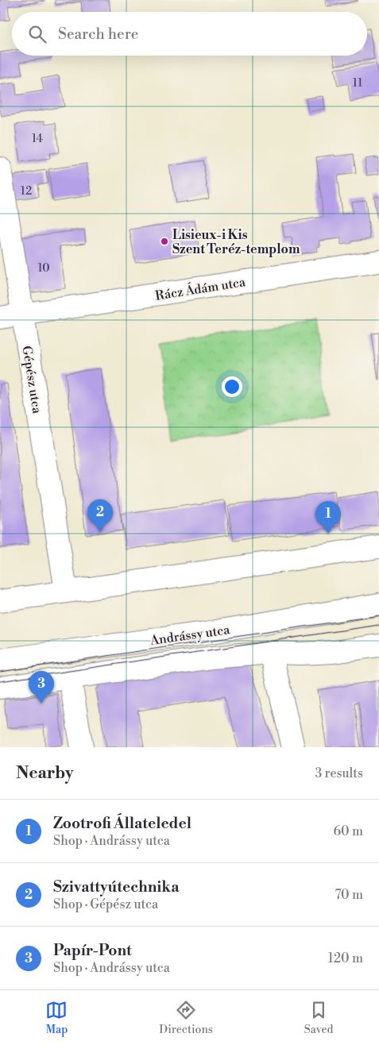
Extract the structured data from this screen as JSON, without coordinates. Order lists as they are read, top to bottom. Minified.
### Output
{"streets":{"street":["Rácz Ádám utca","Gépész utca","Andrássy utca"]},"crossings":[["Rácz Ádám utca","Gépész utca"]],"places":["Lisieux-i Kis Szent Teréz-templom"],"house_numbers":["11","14","12","10"],"page":{"search":"Search here","pins":["2","1","3"],"heading":["Nearby","3 results"],"list":[{"mark":"1","name":"Zootrofi Állateledel","note":"Shop · Andrássy utca","value":"60 m"},{"mark":"2","name":"Szivattyútechnika","note":"Shop · Gépész utca","value":"70 m"},{"mark":"3","name":"Papír-Pont","note":"Shop · Andrássy utca","value":"120 m"}],"nav":["Map","Directions","Saved"]}}
